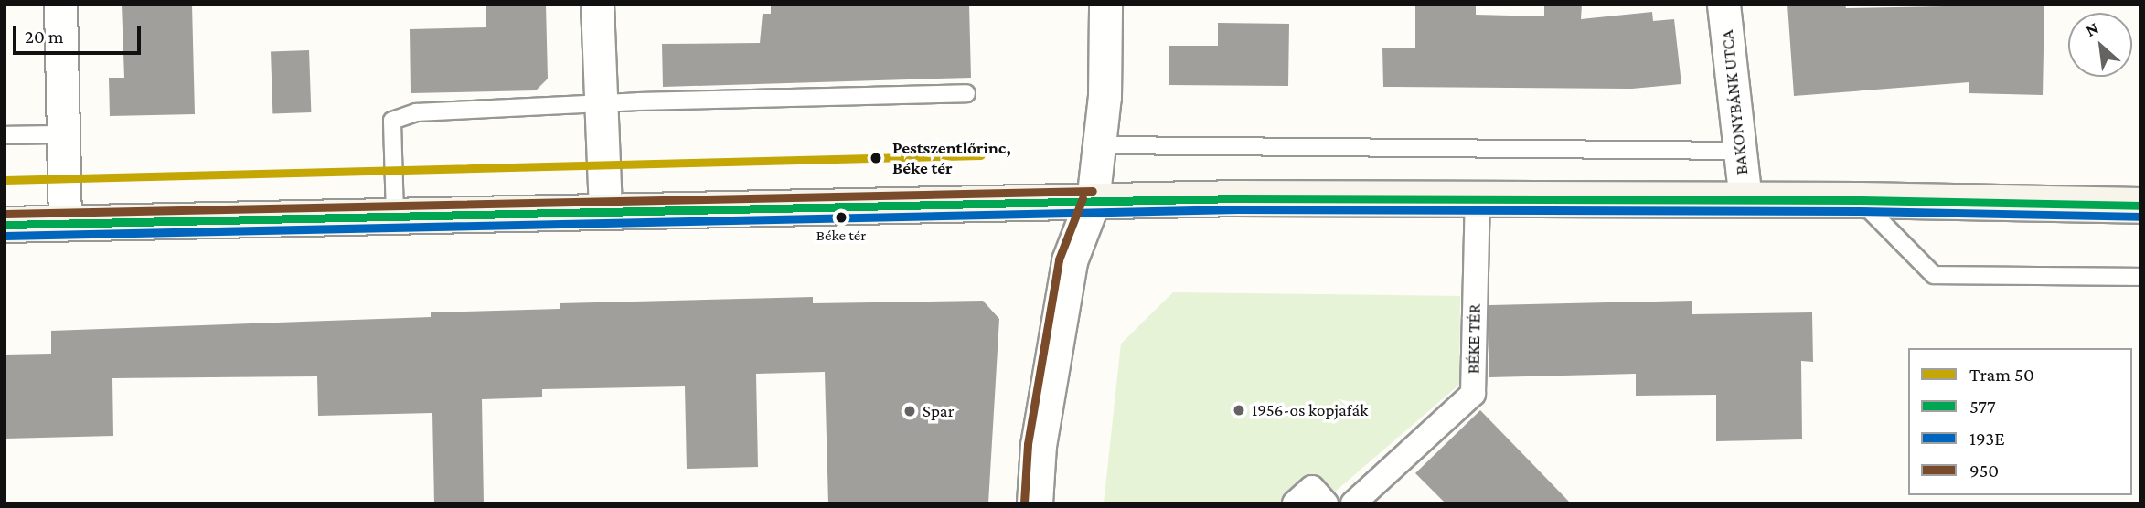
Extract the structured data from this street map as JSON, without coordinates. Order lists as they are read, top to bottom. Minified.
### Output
{"streets":{"street":["BAKONYBÁNK UTCA","BÉKE TÉR"]},"places":["Pestszentlőrinc, Béke tér","Béke tér","1956-os kopjafák","Spar"],"lines":["tram line 50","transit line 950","transit line 577","transit line 193E"],"legend":["Tram 50","577","193E","950"],"scale_bar":"20 m","north":"top left"}
